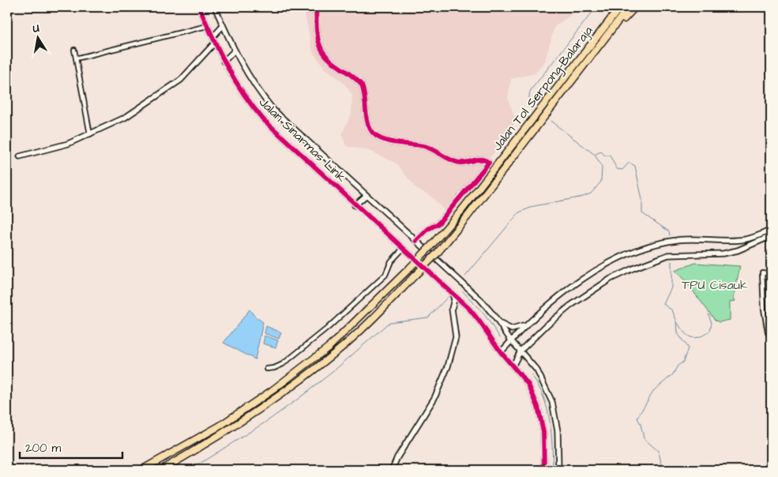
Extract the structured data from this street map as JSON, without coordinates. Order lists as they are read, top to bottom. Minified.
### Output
{"streets":{"highway":["Jalan Tol Serpong–Balaraja"],"street":["Jalan Sinarmas Link"]},"parks":["TPU Cisauk"],"scale_bar":"200 m","north":"top"}
